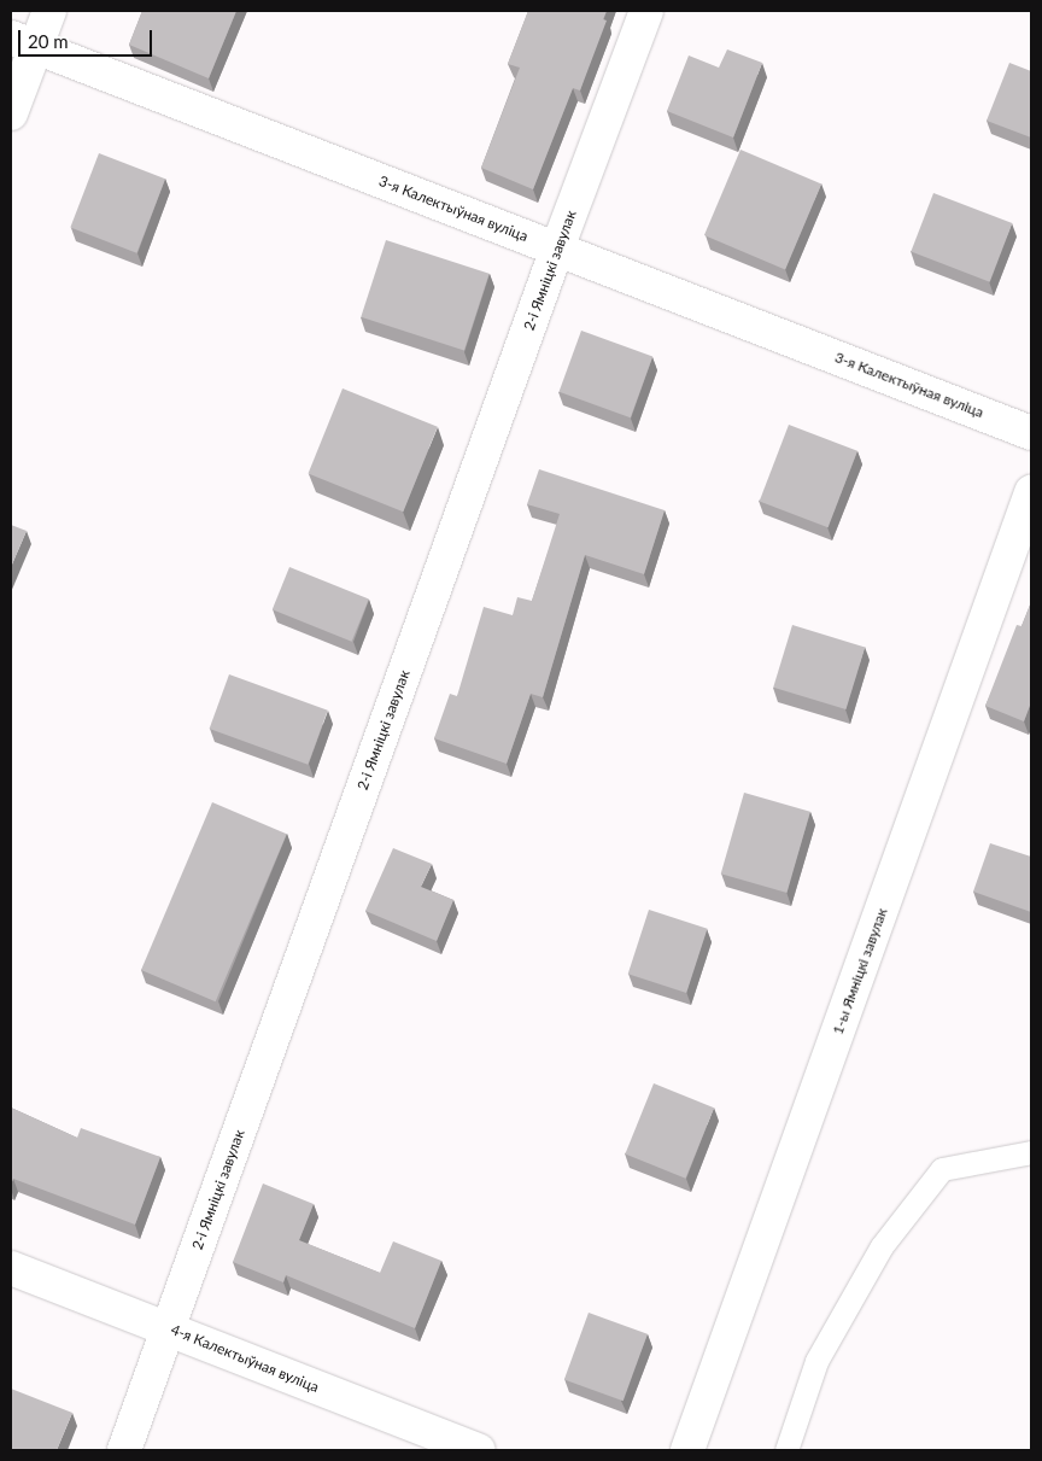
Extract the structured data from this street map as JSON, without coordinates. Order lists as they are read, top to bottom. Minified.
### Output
{"streets":{"street":["3-я Калектыўная вуліца","2-і Ямніцкі завулак","1-ы Ямніцкі завулак","4-я Калектыўная вуліца"]},"crossings":[["3-я Калектыўная вуліца","2-і Ямніцкі завулак"],["2-і Ямніцкі завулак","4-я Калектыўная вуліца"]],"scale_bar":"20 m"}
